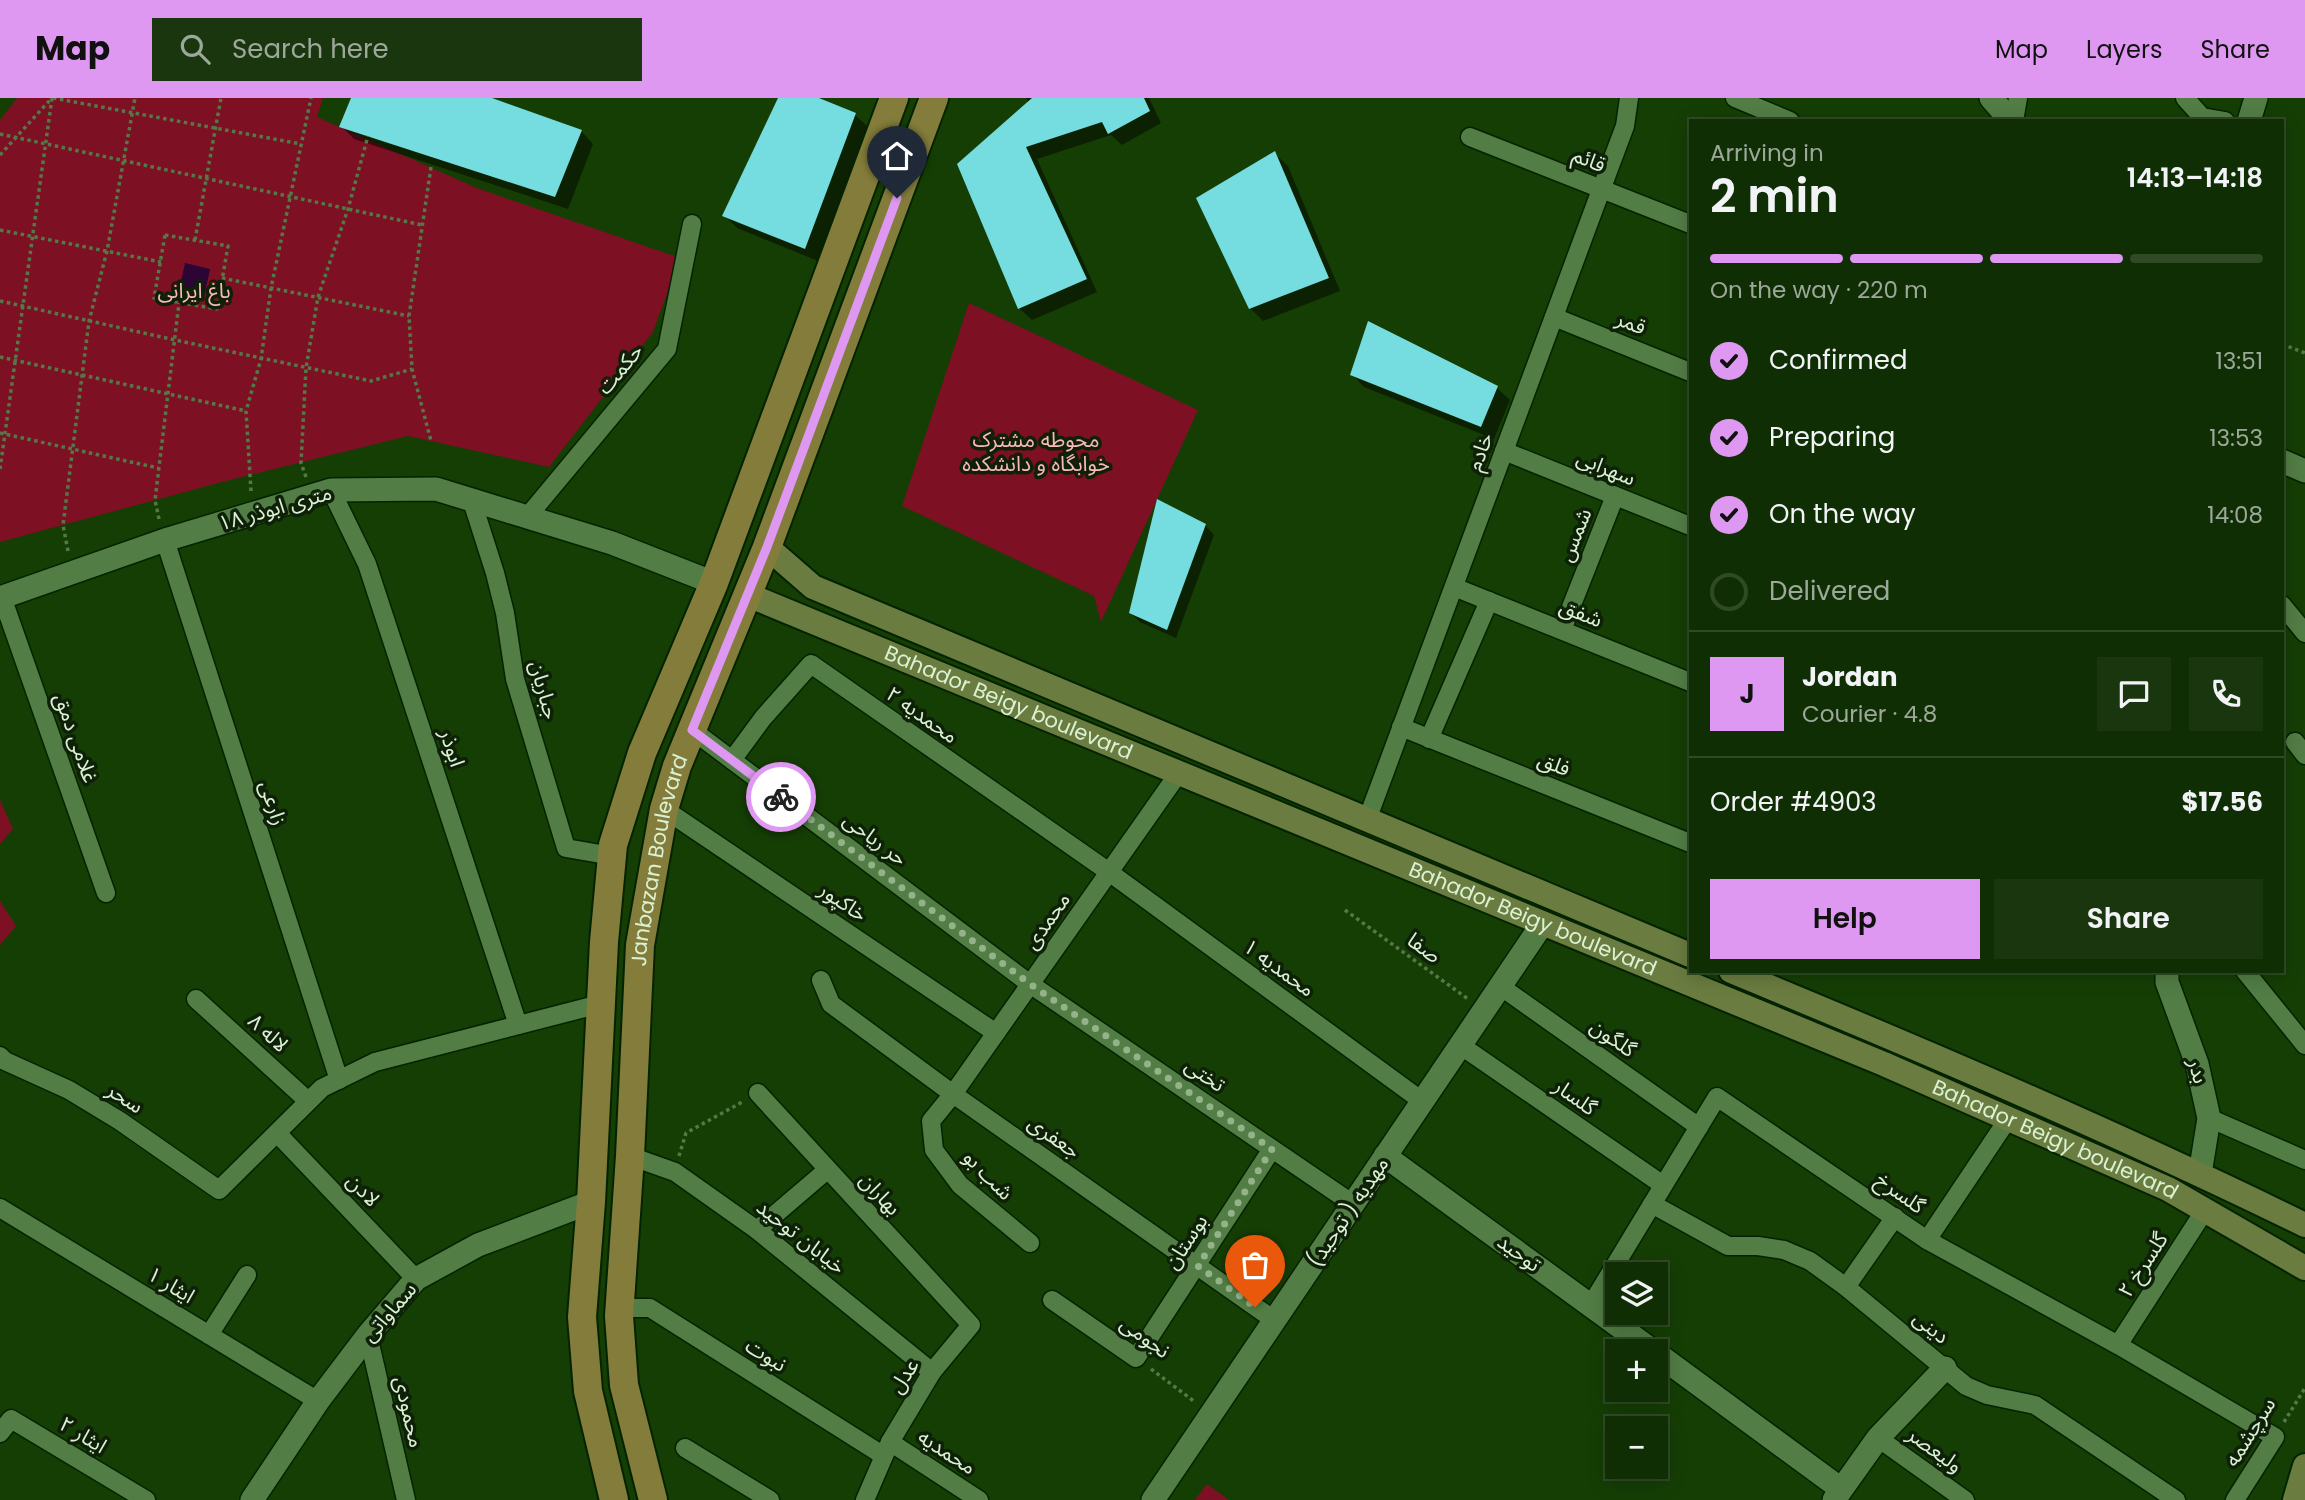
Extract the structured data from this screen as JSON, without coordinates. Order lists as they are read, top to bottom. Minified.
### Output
{"streets":{"main road":["Bahador Beigy boulevard","Janbazan Boulevard"],"street":["قائم","قمر","حکمت","خادم","سهرابی","۱۸ متری ابوذر","شمس","شفق","جباریان","محمدیه ۲","غلامی دمق","ابوذر","فلق","زارعی","حر ریاحی","خاکپور","محمدی","محمدیه ۱","لاله ۸","گلگون","بدر","تختی","گلسار","سحر","جعفری","شب بو","لادن","گلسرخ","بهاران","مهدیه ( توحید)","خیابان توحید","بوستان","توحید","گلسرخ ۲","ایثار ۱","سماواتی","دینی","نجومی","نبوت","عدل","محمودی","سرچشمه","ایثار ۲","ولیعصر","محمدیه"],"path":["صفا"]},"crossings":[["قائم","خادم"],["قمر","خادم"],["حکمت","۱۸ متری ابوذر"],["خادم","سهرابی"],["خادم","شفق"],["خادم","Bahador Beigy boulevard"],["خادم","فلق"],["سهرابی","شمس"],["۱۸ متری ابوذر","جباریان"],["۱۸ متری ابوذر","غلامی دمق"],["۱۸ متری ابوذر","ابوذر"],["۱۸ متری ابوذر","زارعی"],["۱۸ متری ابوذر","Janbazan Boulevard"],["شمس","شفق"],["جباریان","Janbazan Boulevard"],["Bahador Beigy boulevard","Janbazan Boulevard"],["Bahador Beigy boulevard","محمدی"],["Bahador Beigy boulevard","بدر"],["Bahador Beigy boulevard","مهدیه ( توحید)"],["Bahador Beigy boulevard","گلسرخ ۲"],["محمدیه ۲","حر ریاحی"],["محمدیه ۲","محمدی"],["محمدیه ۲","محمدیه ۱"],["حر ریاحی","Janbazan Boulevard"],["حر ریاحی","محمدی"],["حر ریاحی","تختی"],["Janbazan Boulevard","خاکپور"],["Janbazan Boulevard","خیابان توحید"],["Janbazan Boulevard","سماواتی"],["Janbazan Boulevard","نبوت"],["خاکپور","محمدی"],["محمدی","محمدیه ۱"],["محمدی","تختی"],["محمدی","جعفری"],["محمدی","شب بو"],["صفا","مهدیه ( توحید)"],["محمدیه ۱","مهدیه ( توحید)"],["گلگون","گلسرخ"],["گلگون","مهدیه ( توحید)"],["تختی","مهدیه ( توحید)"],["تختی","بوستان"],["گلسار","گلسرخ"],["گلسار","مهدیه ( توحید)"],["سحر","لادن"],["جعفری","شب بو"],["جعفری","مهدیه ( توحید)"],["جعفری","بوستان"],["لادن","سماواتی"],["گلسرخ","توحید"],["گلسرخ","گلسرخ ۲"],["گلسرخ","دینی"],["گلسرخ","سرچشمه"],["بهاران","عدل"],["مهدیه ( توحید)","توحید"],["مهدیه ( توحید)","نجومی"],["خیابان توحید","عدل"],["بوستان","نجومی"],["ایثار ۱","سماواتی"],["سماواتی","محمودی"],["نبوت","عدل"],["نبوت","محمدیه"],["عدل","محمدیه"]],"parks":["باغ ایرانی","محوطه مشترک خوابگاه و دانشکده"],"page":{"header":"Map","search":"Search here","nav":["Map","Layers","Share"],"heading":["2 min","Arriving in","14:13–14:18"],"panel":["Jordan","Courier · 4.8","Order #4903","$17.56"],"bar":"On the way · 220 m","list":[["Confirmed","13:51"],["Preparing","13:53"],["On the way","14:08"],"Delivered"],"round":"J","buttons":["Help","Share"],"map_buttons":["+","−"]}}
